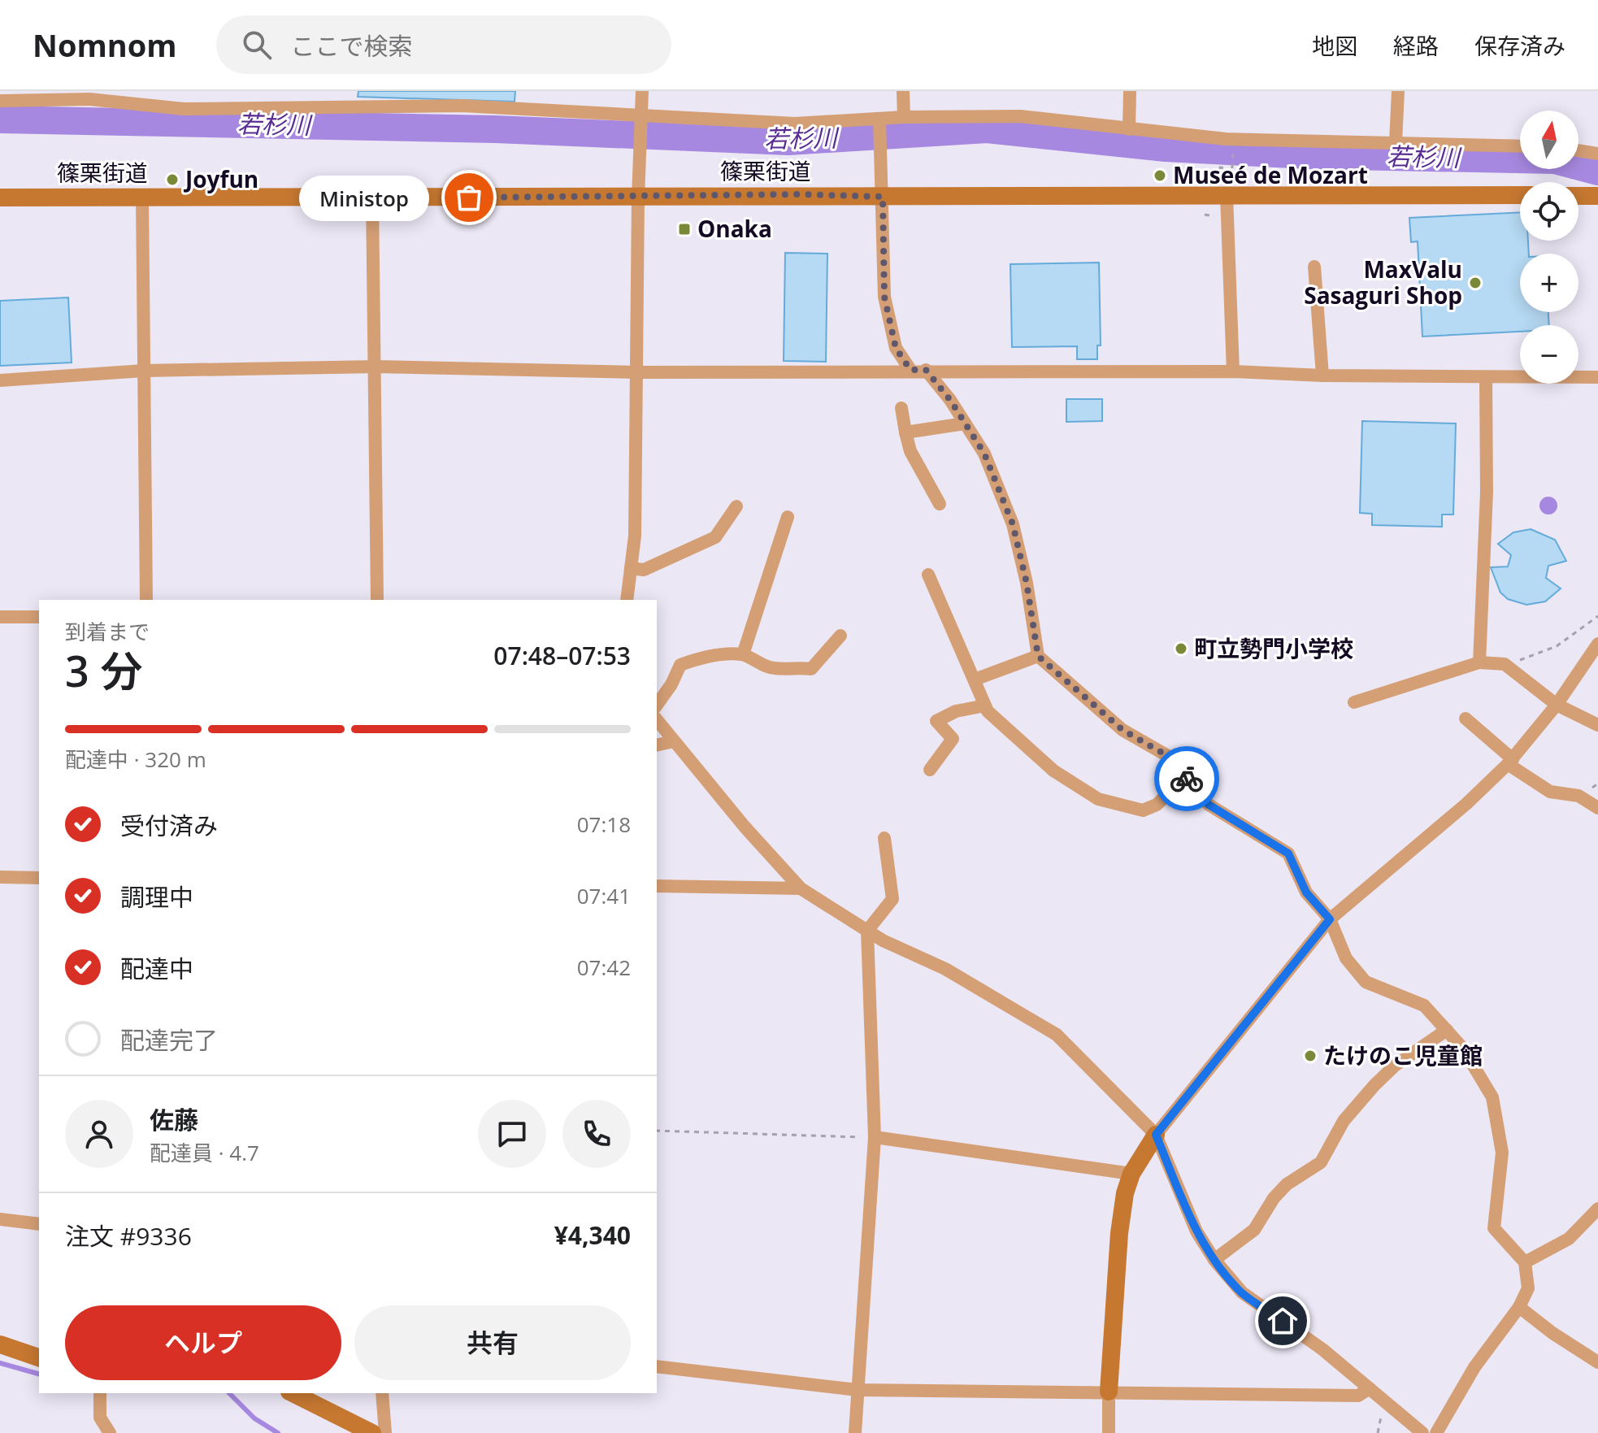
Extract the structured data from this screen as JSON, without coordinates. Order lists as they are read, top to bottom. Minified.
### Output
{"streets":{"main road":["篠栗街道"]},"water":["若杉川"],"places":{"other":["Museé de Mozart","Joyfun","Ministop","MaxValu Sasaguri Shop","町立勢門小学校","たけのこ児童館"],"transit":["Onaka"]},"north":"top","page":{"header":"Nomnom","search":"ここで検索","nav":["地図","経路","保存済み"],"map_buttons":["+","−"],"bubble":"Ministop","heading":["3 分","到着まで","07:48–07:53"],"panel":["佐藤","配達員 · 4.7","注文 #9336","¥4,340"],"bar":"配達中 · 320 m","list":[["受付済み","07:18"],["調理中","07:41"],["配達中","07:42"],"配達完了"],"buttons":["ヘルプ","共有"]}}
